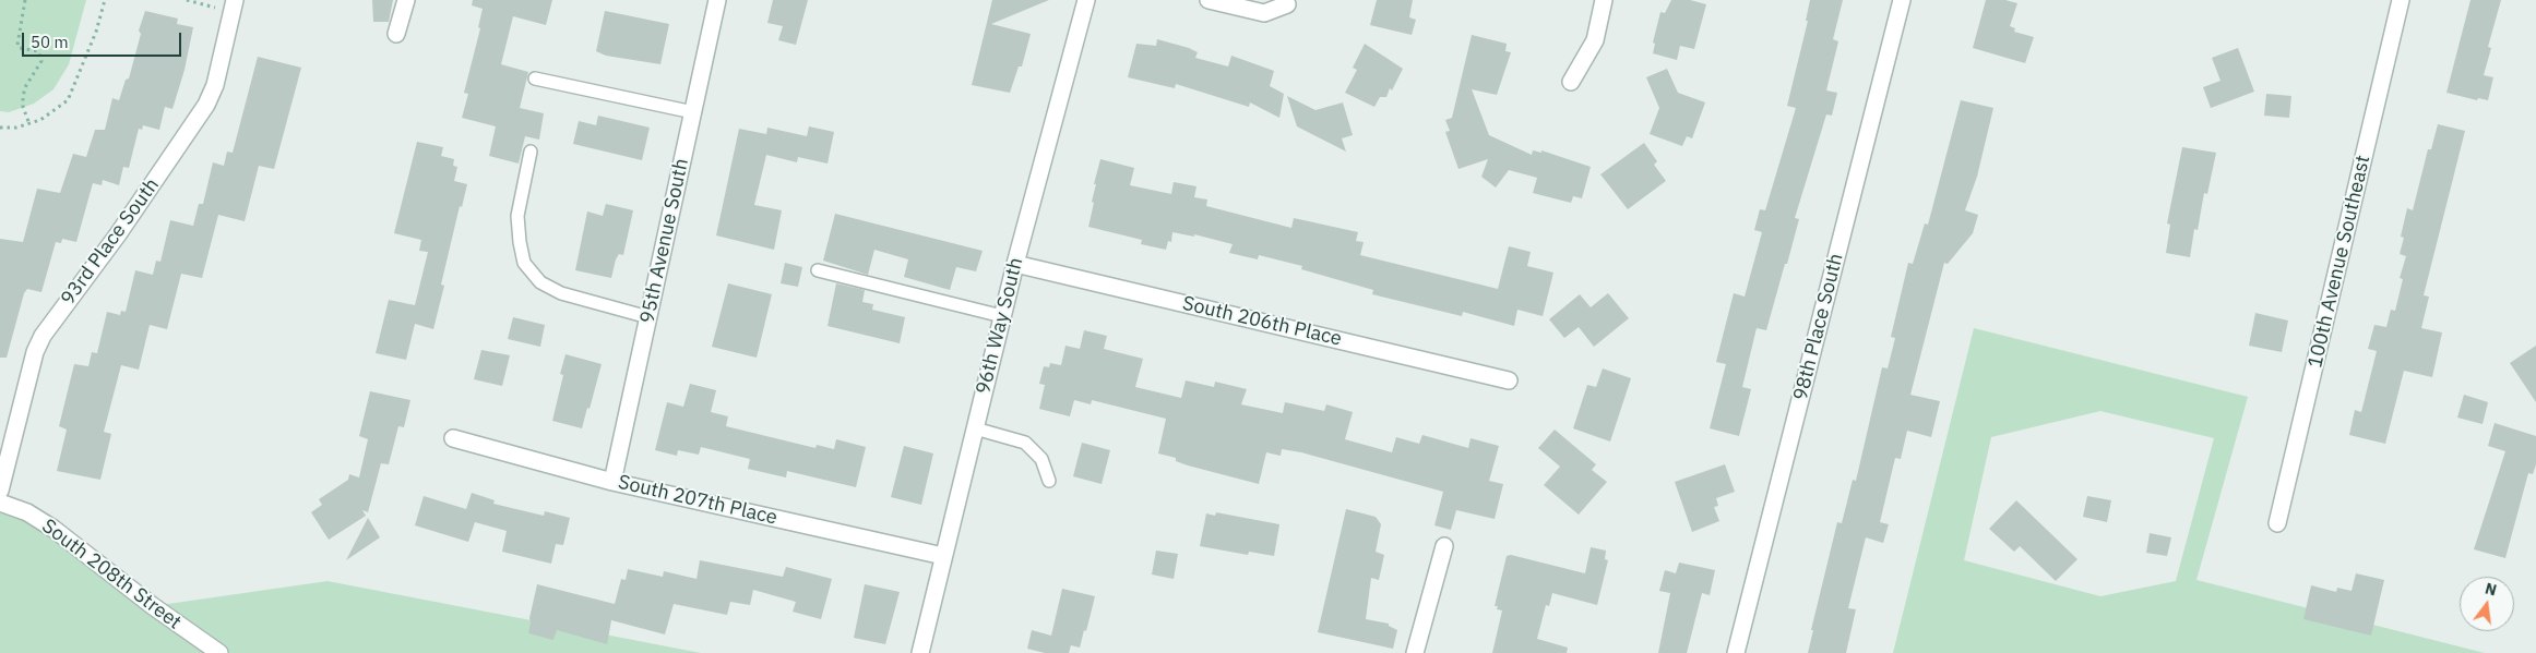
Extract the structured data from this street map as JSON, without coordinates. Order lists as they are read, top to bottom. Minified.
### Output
{"streets":{"street":["95th Avenue South","93rd Place South","100th Avenue Southeast","South 206th Place","96th Way South","98th Place South","South 207th Place","South 208th Street"]},"crossings":[["95th Avenue South","South 207th Place"],["South 206th Place","96th Way South"],["96th Way South","South 207th Place"]],"scale_bar":"50 m","north":"top"}
